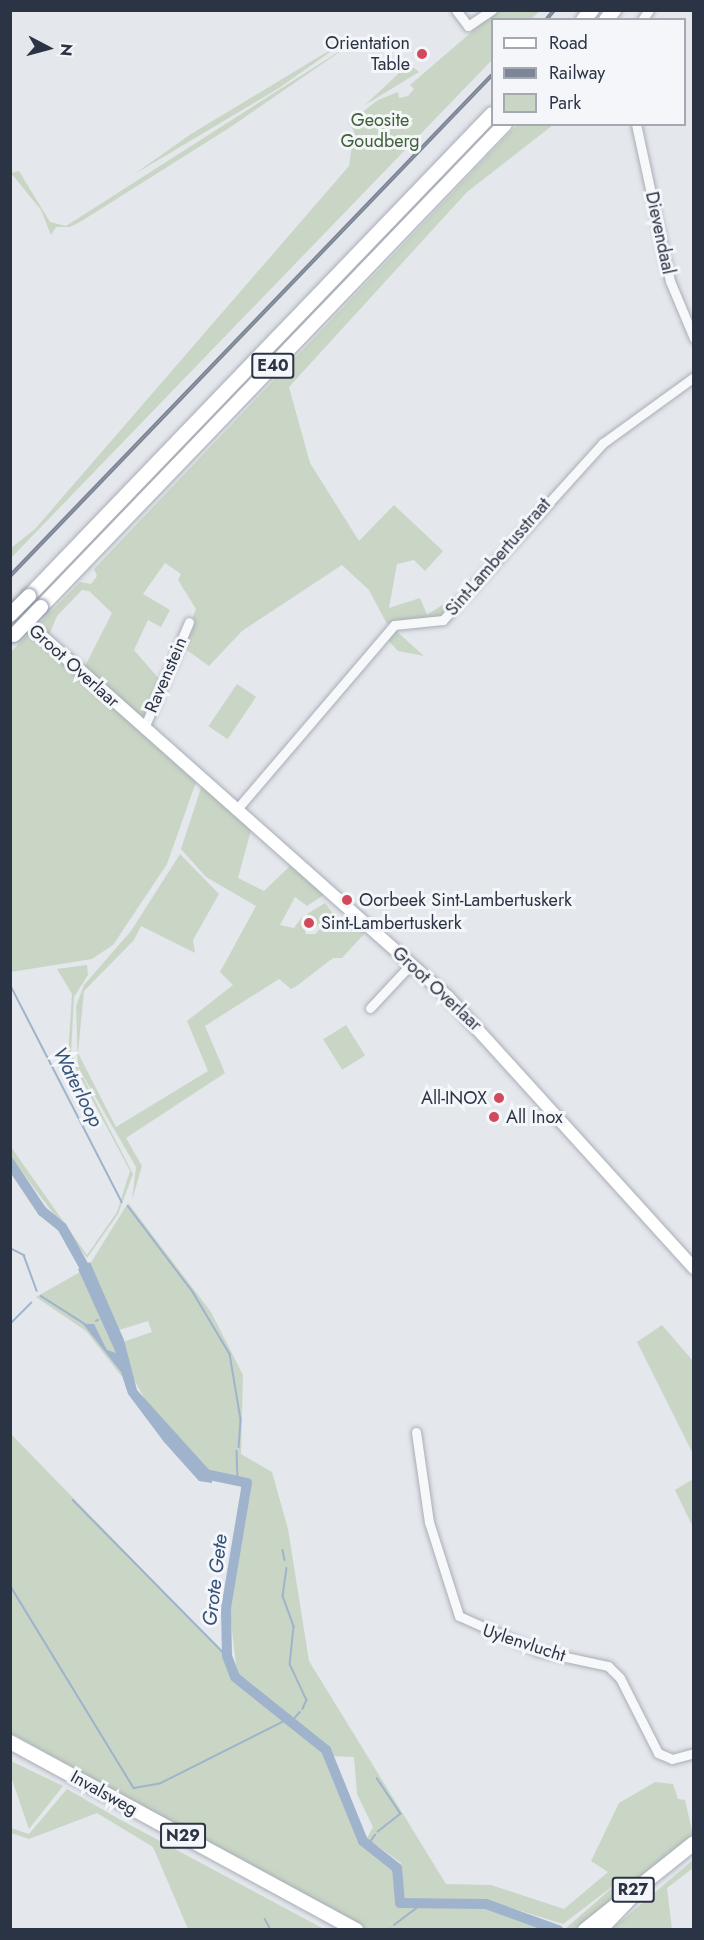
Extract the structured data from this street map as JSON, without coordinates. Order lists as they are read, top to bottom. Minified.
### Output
{"streets":{"highway":["E40","Invalsweg","N29","R27"],"main road":["Groot Overlaar"],"street":["Dievendaal","Sint-Lambertusstraat","Ravenstein","Uylenvlucht"]},"crossings":[["E40","Groot Overlaar"],["Sint-Lambertusstraat","Groot Overlaar"],["Groot Overlaar","Ravenstein"]],"water":["Waterloop","Grote Gete"],"parks":["Geosite Goudberg"],"places":["Orientation Table","Oorbeek Sint-Lambertuskerk","Sint-Lambertuskerk","All-INOX","All Inox"],"legend":["Road","Railway","Park"],"north":"right"}
